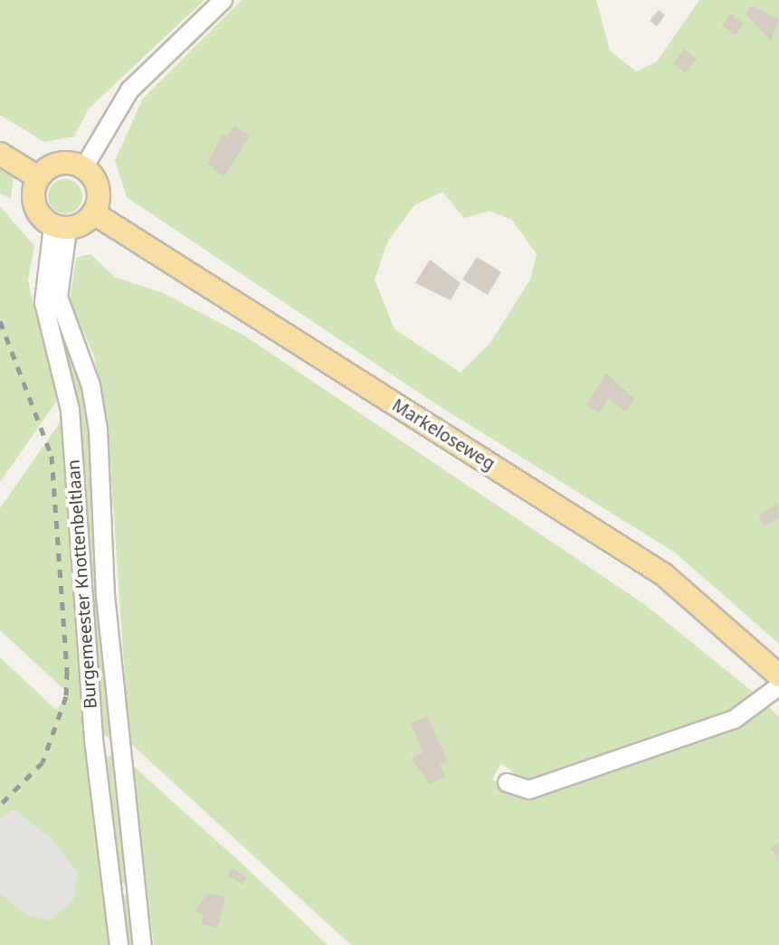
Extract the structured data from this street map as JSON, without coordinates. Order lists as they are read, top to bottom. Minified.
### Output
{"streets":{"main road":["Markeloseweg"],"street":["Burgemeester Knottenbeltlaan"]},"crossings":[["Markeloseweg","Burgemeester Knottenbeltlaan"]]}
